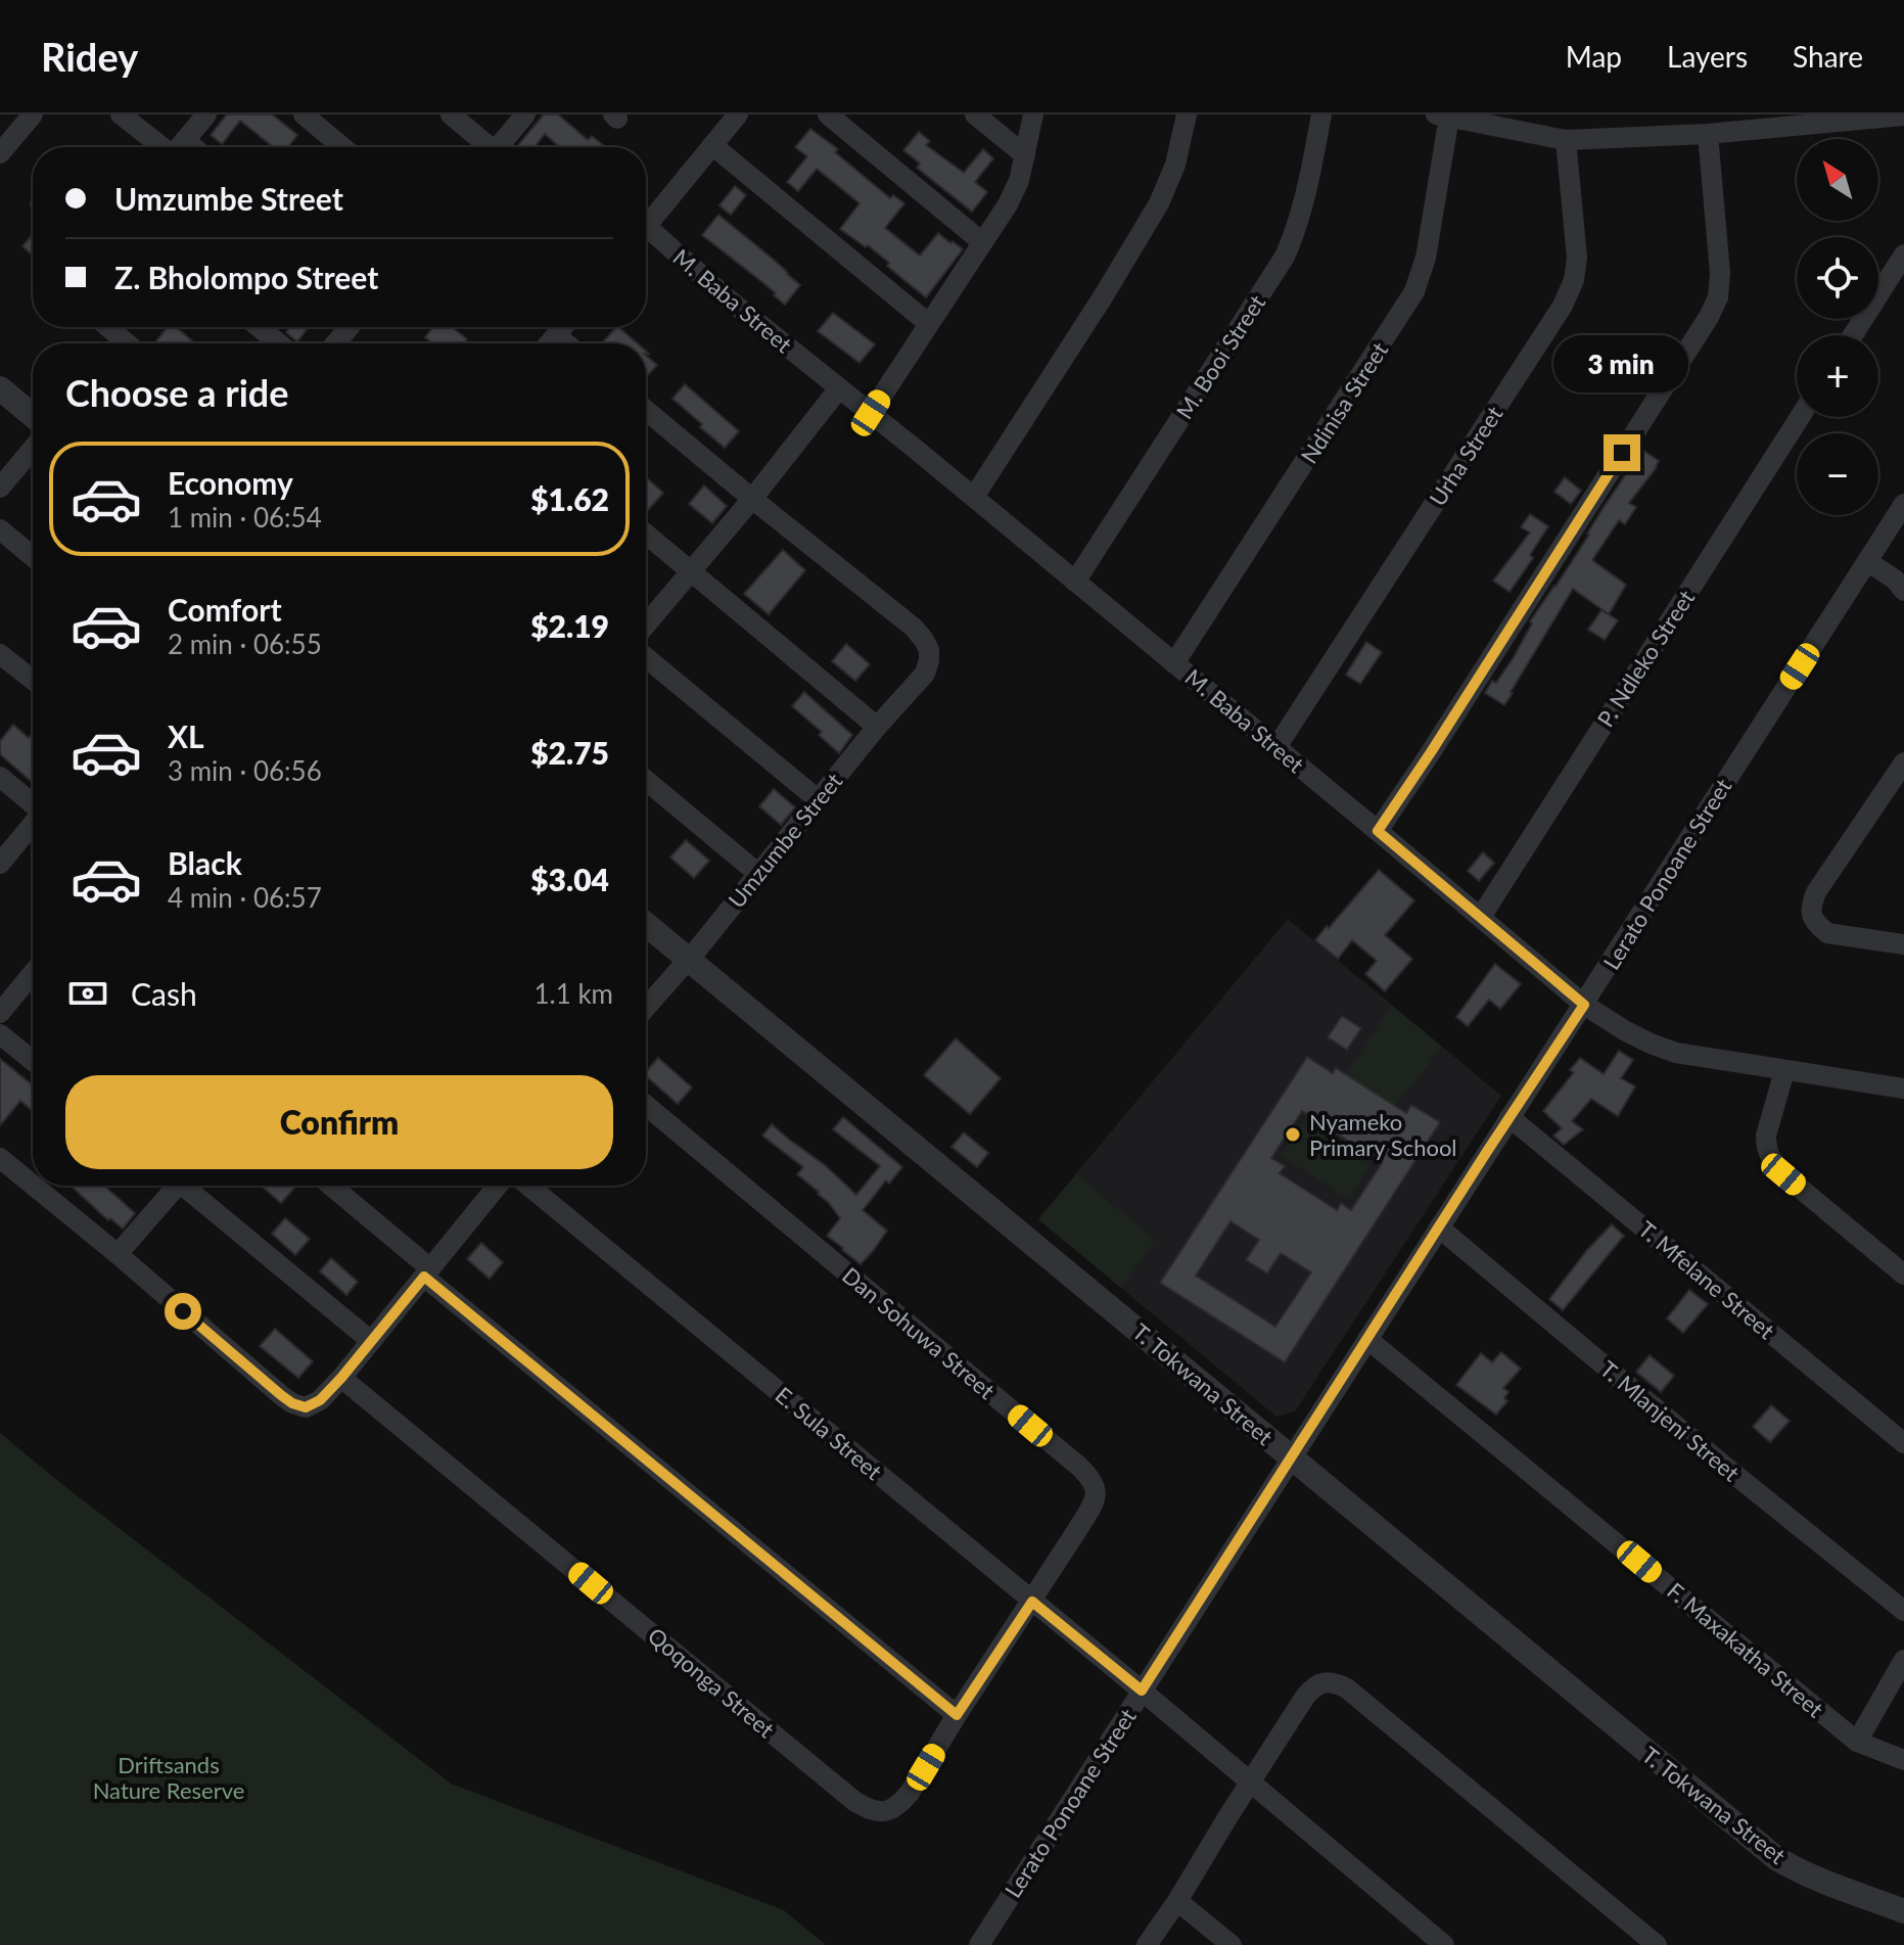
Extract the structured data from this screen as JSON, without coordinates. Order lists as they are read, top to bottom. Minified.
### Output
{"streets":{"street":["M. Baba Street","M. Booi Street","Ndinisa Street","Urha Street","P. Ndleko Street","Umzumbe Street","Lerato Ponoane Street","T. Mfelane Street","Dan Sohuwa Street","T. Tokwana Street","T. Mlanjeni Street","E. Sula Street","F. Maxakatha Street","Qoqonga Street"]},"crossings":[["M. Baba Street","M. Booi Street"],["M. Baba Street","Ndinisa Street"],["M. Baba Street","Urha Street"],["M. Baba Street","P. Ndleko Street"],["M. Baba Street","Lerato Ponoane Street"],["Umzumbe Street","T. Tokwana Street"],["Lerato Ponoane Street","T. Mfelane Street"],["Lerato Ponoane Street","T. Tokwana Street"],["Lerato Ponoane Street","T. Mlanjeni Street"],["Lerato Ponoane Street","E. Sula Street"],["Lerato Ponoane Street","F. Maxakatha Street"],["Dan Sohuwa Street","E. Sula Street"],["Dan Sohuwa Street","Qoqonga Street"],["E. Sula Street","Qoqonga Street"]],"parks":["Driftsands Nature Reserve"],"places":["Nyameko Primary School"],"north":"top left","page":{"header":"Ridey","nav":["Map","Layers","Share"],"map_buttons":["+","−"],"banner":["Umzumbe Street","Z. Bholompo Street"],"bubble":"3 min","heading":"Choose a ride","list":[{"name":"Economy","note":"1 min · 06:54","value":"$1.62"},{"name":"Comfort","note":"2 min · 06:55","value":"$2.19"},{"name":"XL","note":"3 min · 06:56","value":"$2.75"},{"name":"Black","note":"4 min · 06:57","value":"$3.04"}],"pay":["Cash","1.1 km"],"buttons":"Confirm"}}
